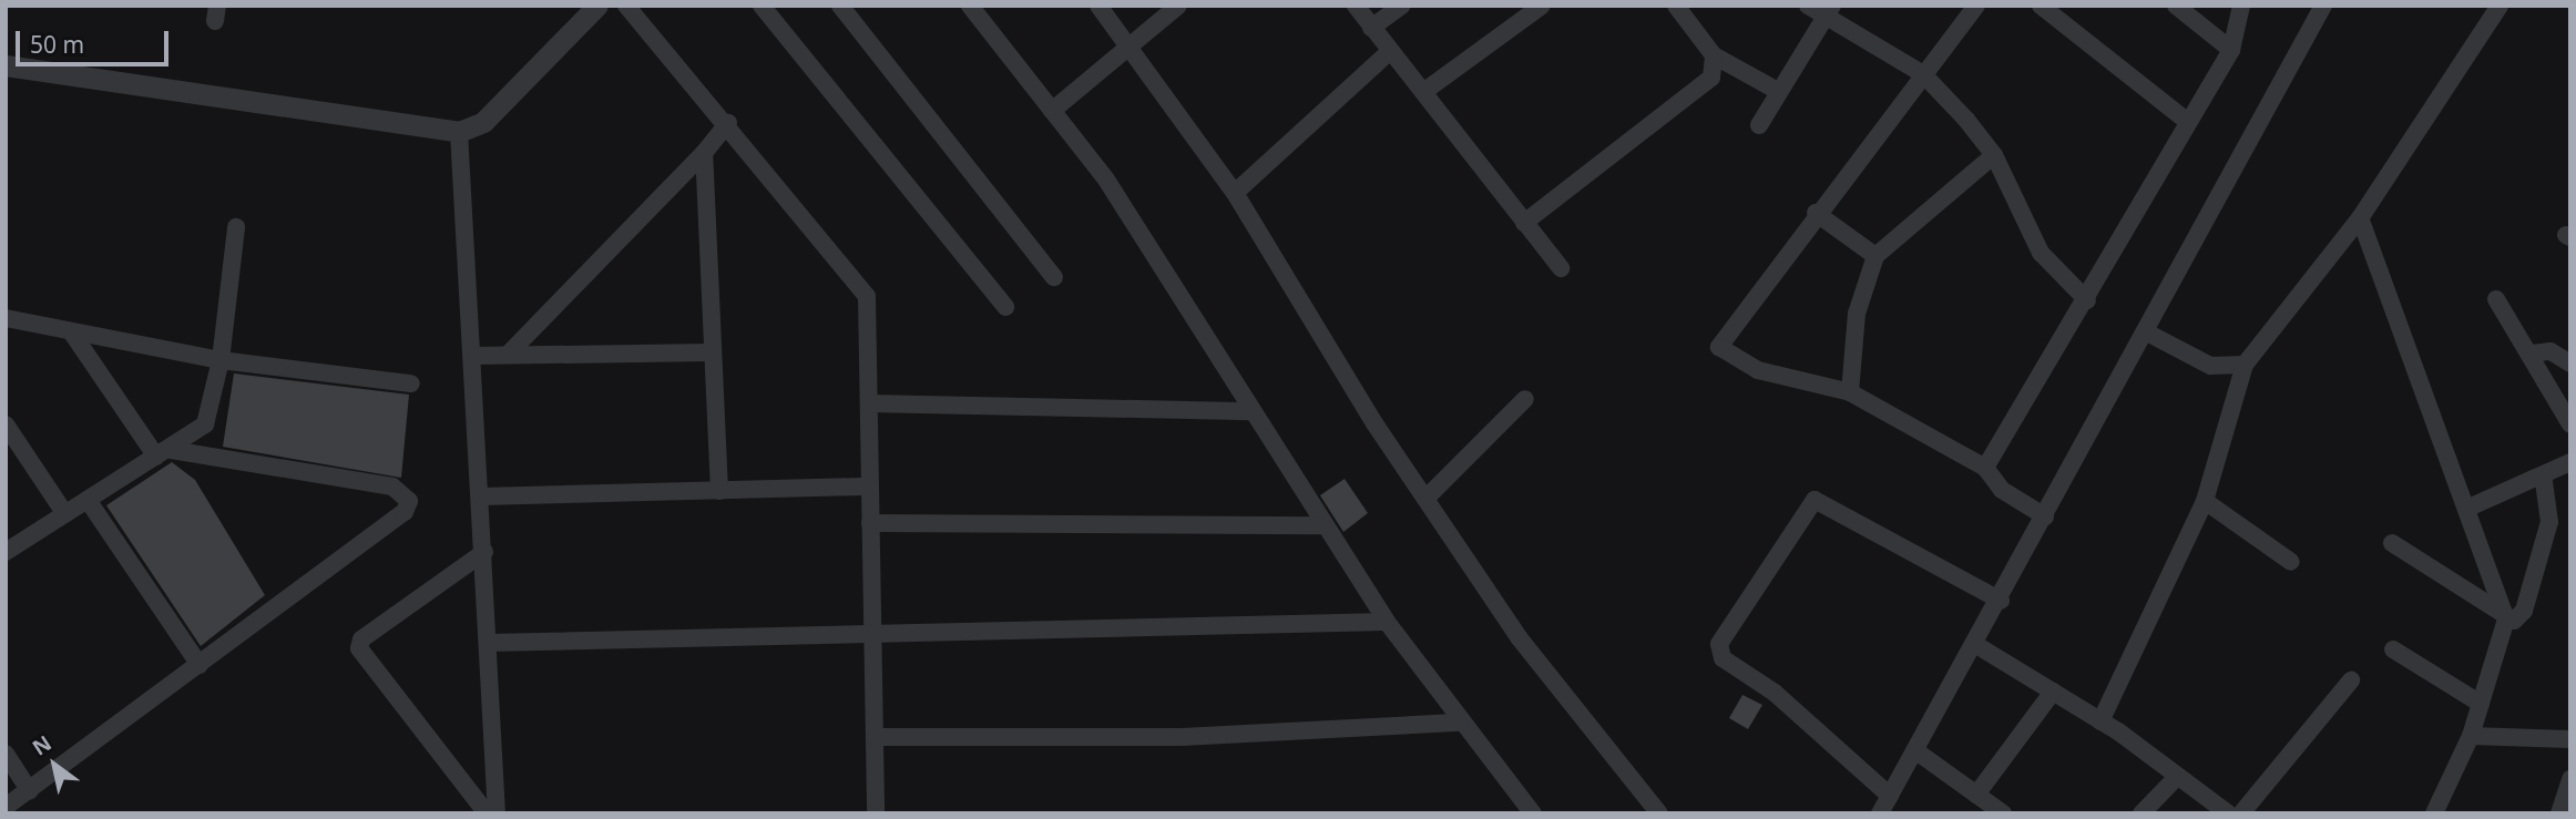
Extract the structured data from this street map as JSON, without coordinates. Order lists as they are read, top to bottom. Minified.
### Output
{"scale_bar":"50 m","north":"top left"}
